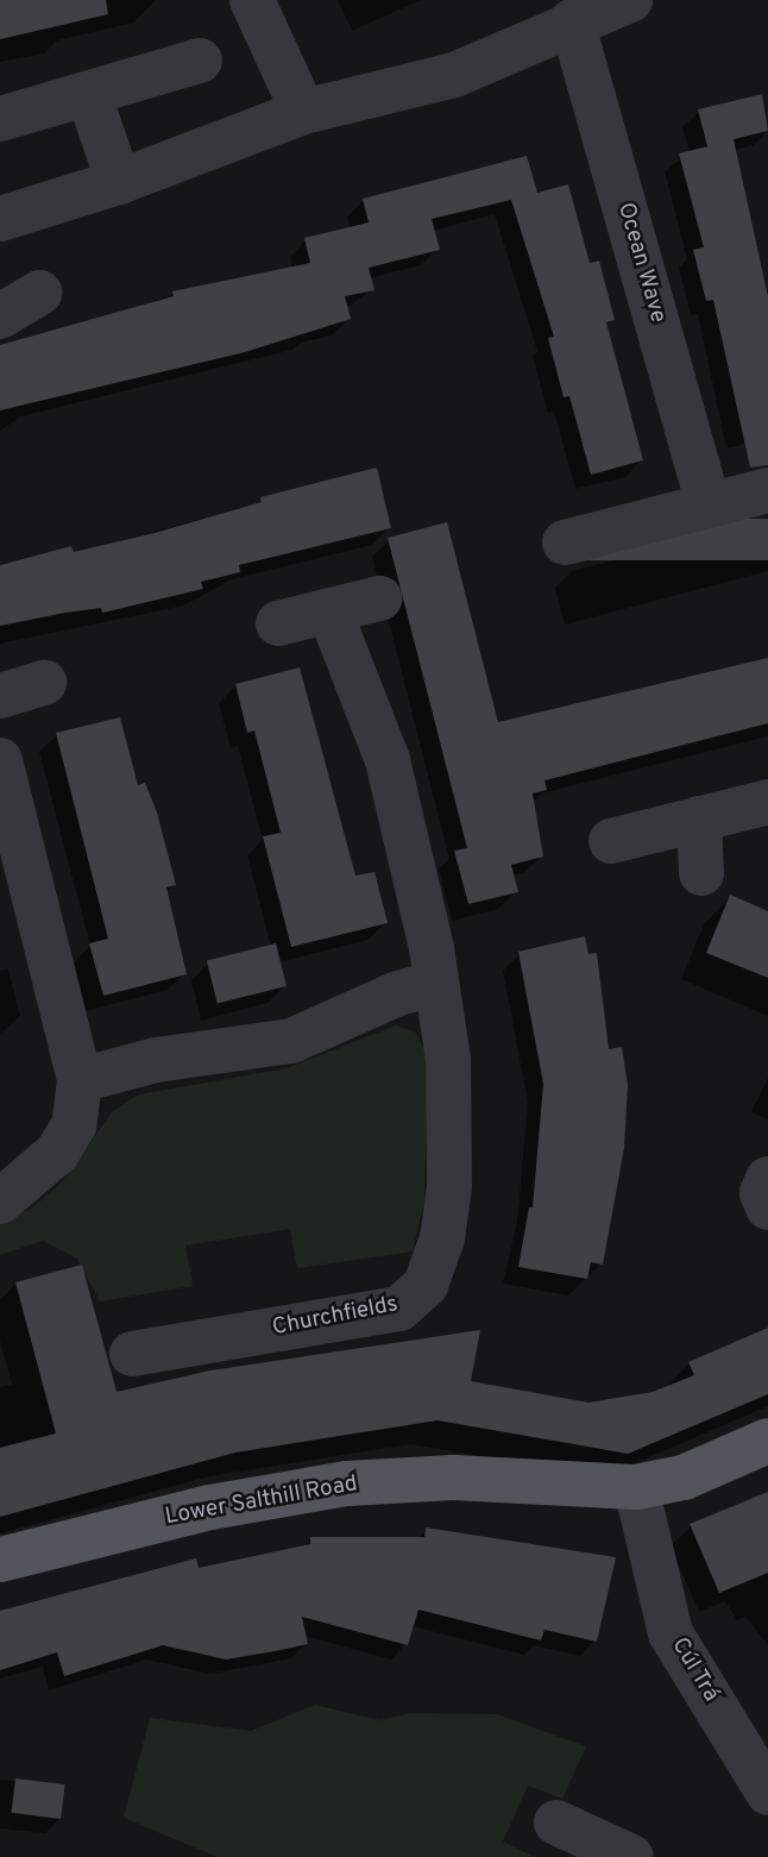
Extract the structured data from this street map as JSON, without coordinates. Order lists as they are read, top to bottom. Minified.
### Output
{"streets":{"main road":["Lower Salthill Road"],"street":["Ocean Wave","Churchfields","Cúl Trá"]},"crossings":[["Lower Salthill Road","Cúl Trá"]]}
